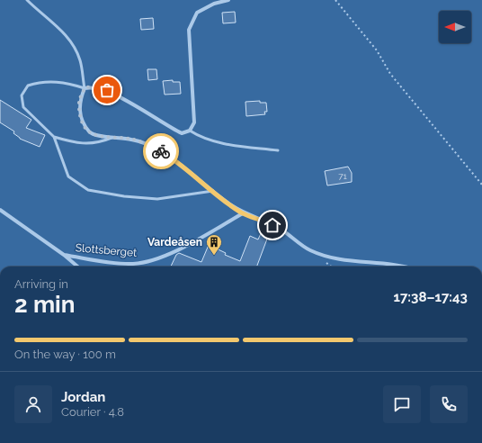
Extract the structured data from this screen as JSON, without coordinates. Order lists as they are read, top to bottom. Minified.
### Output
{"streets":{"street":["Slottsberget"]},"places":{"building":["Vardeåsen"]},"house_numbers":["71"],"north":"left","page":{"heading":["2 min","Arriving in","17:38–17:43"],"panel":["Jordan","Courier · 4.8"],"bar":"On the way · 100 m"}}
